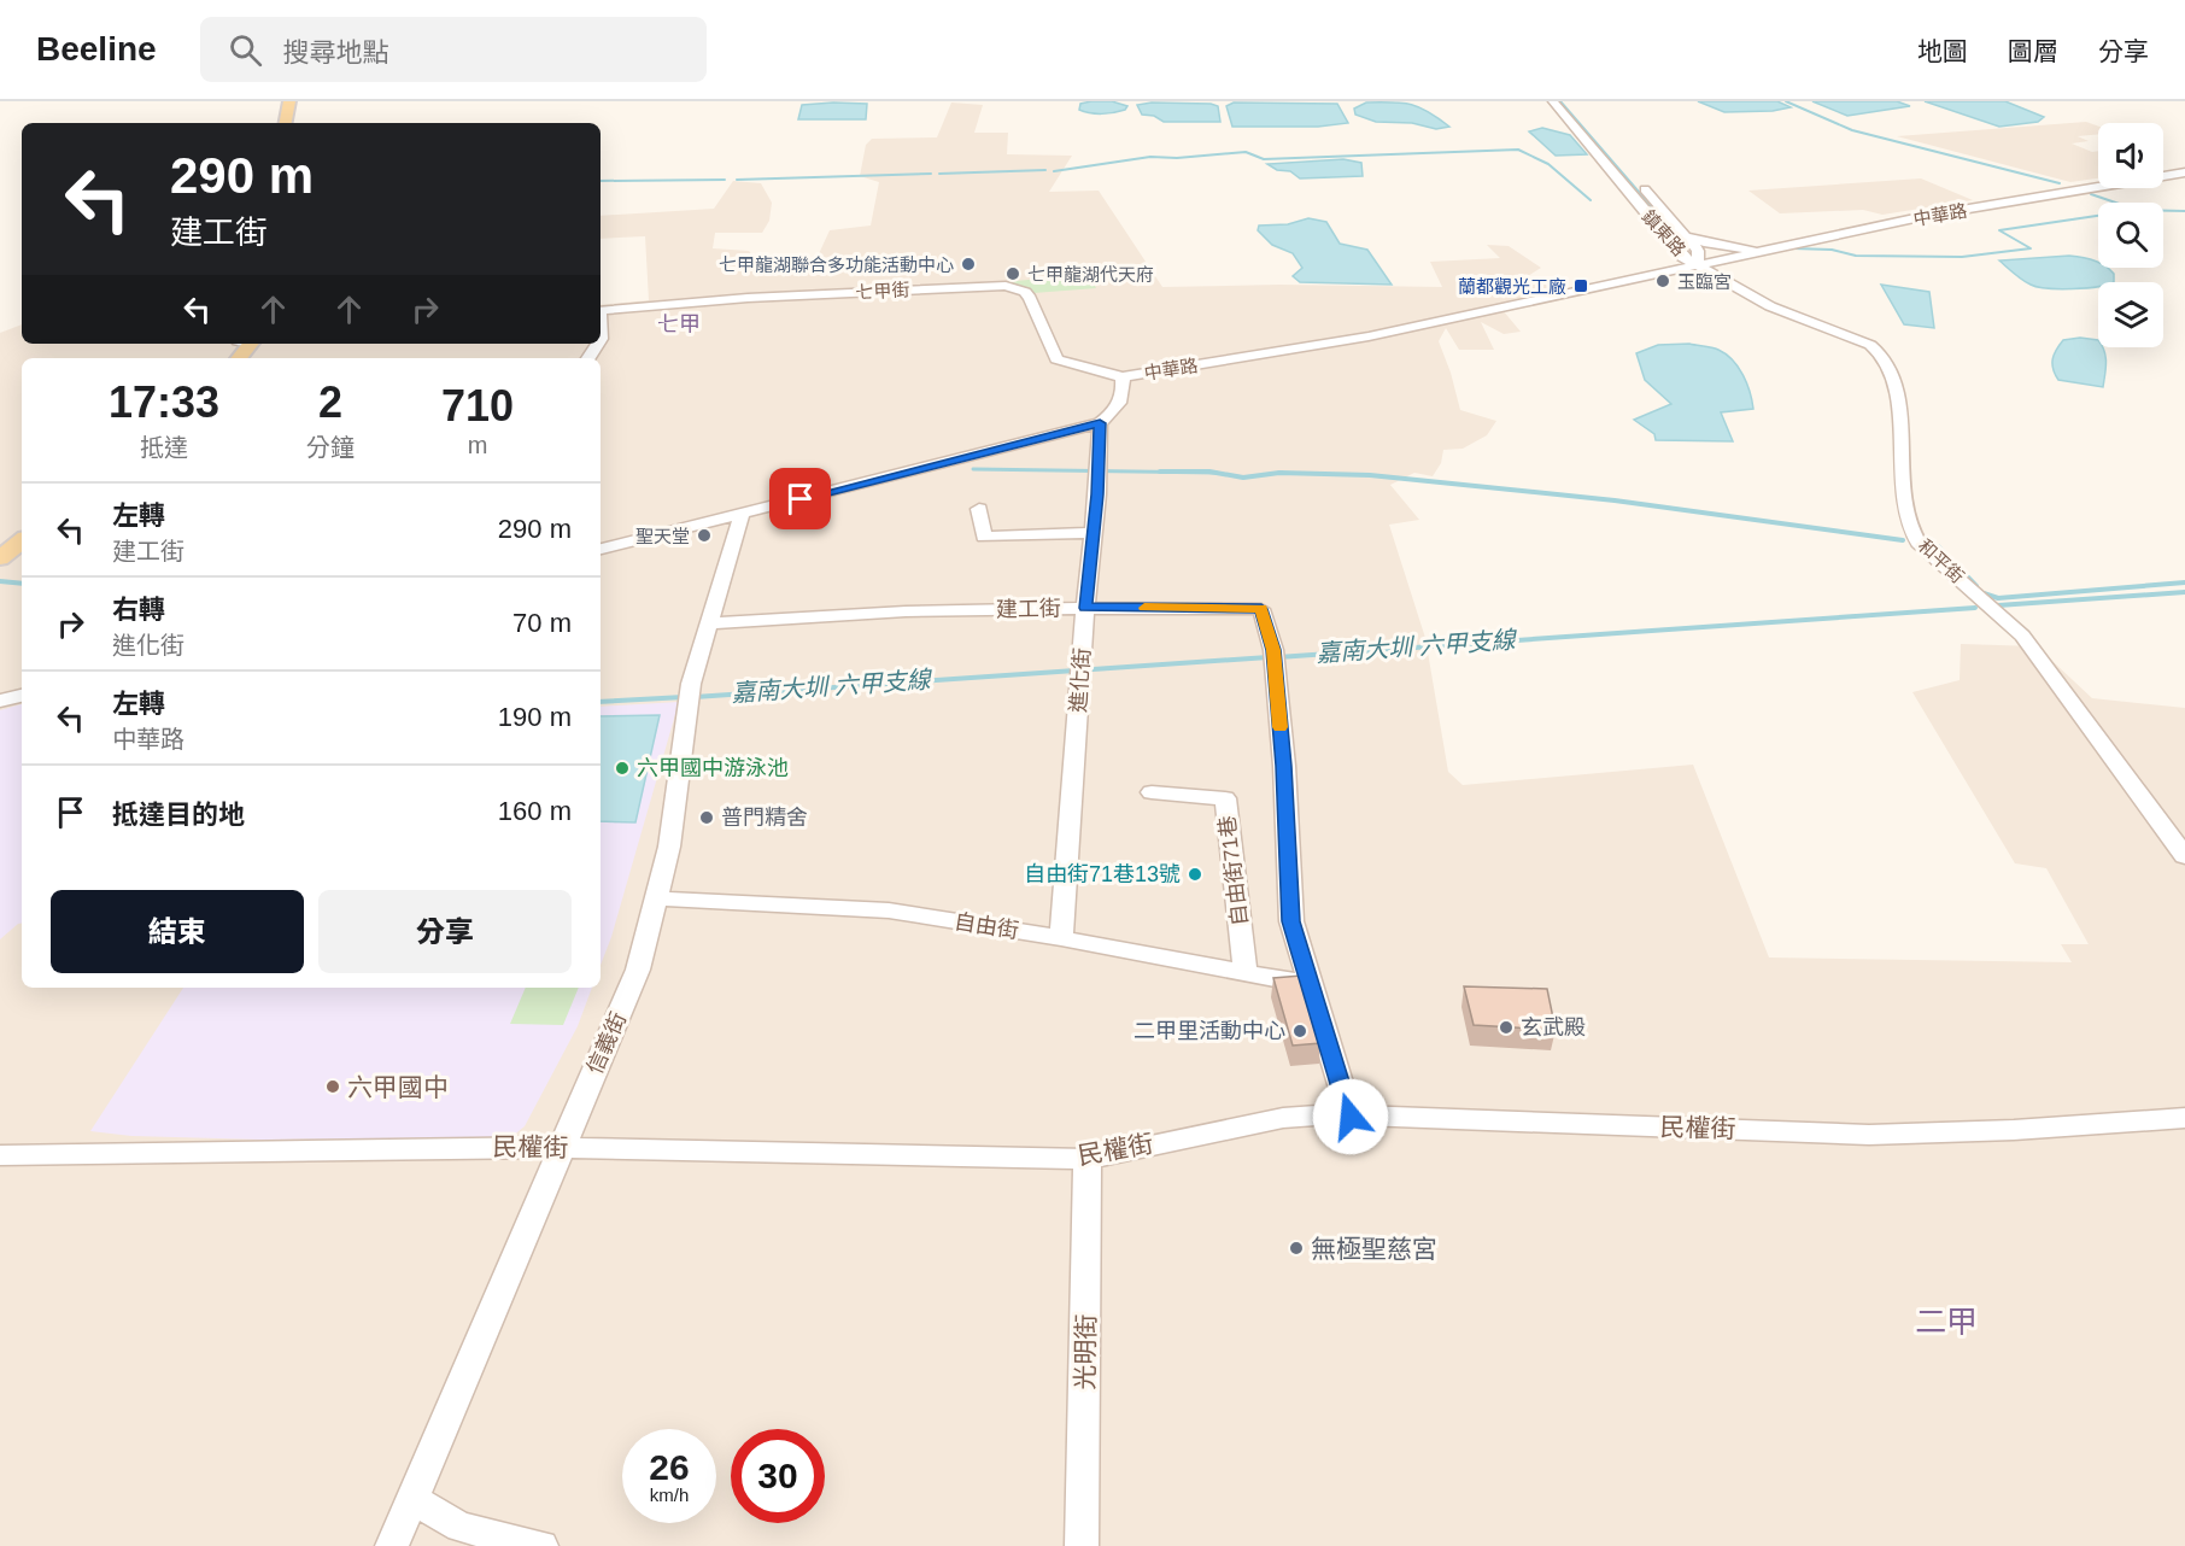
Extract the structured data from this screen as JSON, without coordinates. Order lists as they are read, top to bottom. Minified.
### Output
{"streets":{"street":["中華路","鎮東路","七甲街","和平街","建工街","進化街","自由街71巷","自由街","信義街","民權街","光明街"]},"crossings":[["中華路","鎮東路"],["中華路","七甲街"],["中華路","和平街"],["中華路","進化街"],["鎮東路","和平街"],["建工街","進化街"],["建工街","自由街"],["建工街","信義街"],["建工街","民權街"],["進化街","自由街"],["自由街71巷","自由街"],["自由街","信義街"],["信義街","民權街"],["民權街","光明街"]],"districts":["七甲","二甲"],"water":["嘉南大圳 六甲支線"],"places":{"other":["七甲龍湖聯合多功能活動中心","七甲龍湖代天府","玉臨宮","聖天堂","六甲國中游泳池","普門精舍","自由街71巷13號","玄武殿","二甲里活動中心","六甲國中","無極聖慈宮"],"transit":["蘭都觀光工廠"]},"page":{"header":"Beeline","search":"搜尋地點","nav":["地圖","圖層","分享"],"turn":["290 m","建工街"],"eta":["17:33","抵達","2","分鐘","710","m"],"list":[{"name":"左轉","note":"建工街","value":"290 m"},{"name":"右轉","note":"進化街","value":"70 m"},{"name":"左轉","note":"中華路","value":"190 m"},{"name":"抵達目的地","value":"160 m"}],"buttons":["結束","分享"],"speed":"26 km/h","limit":"30"}}
